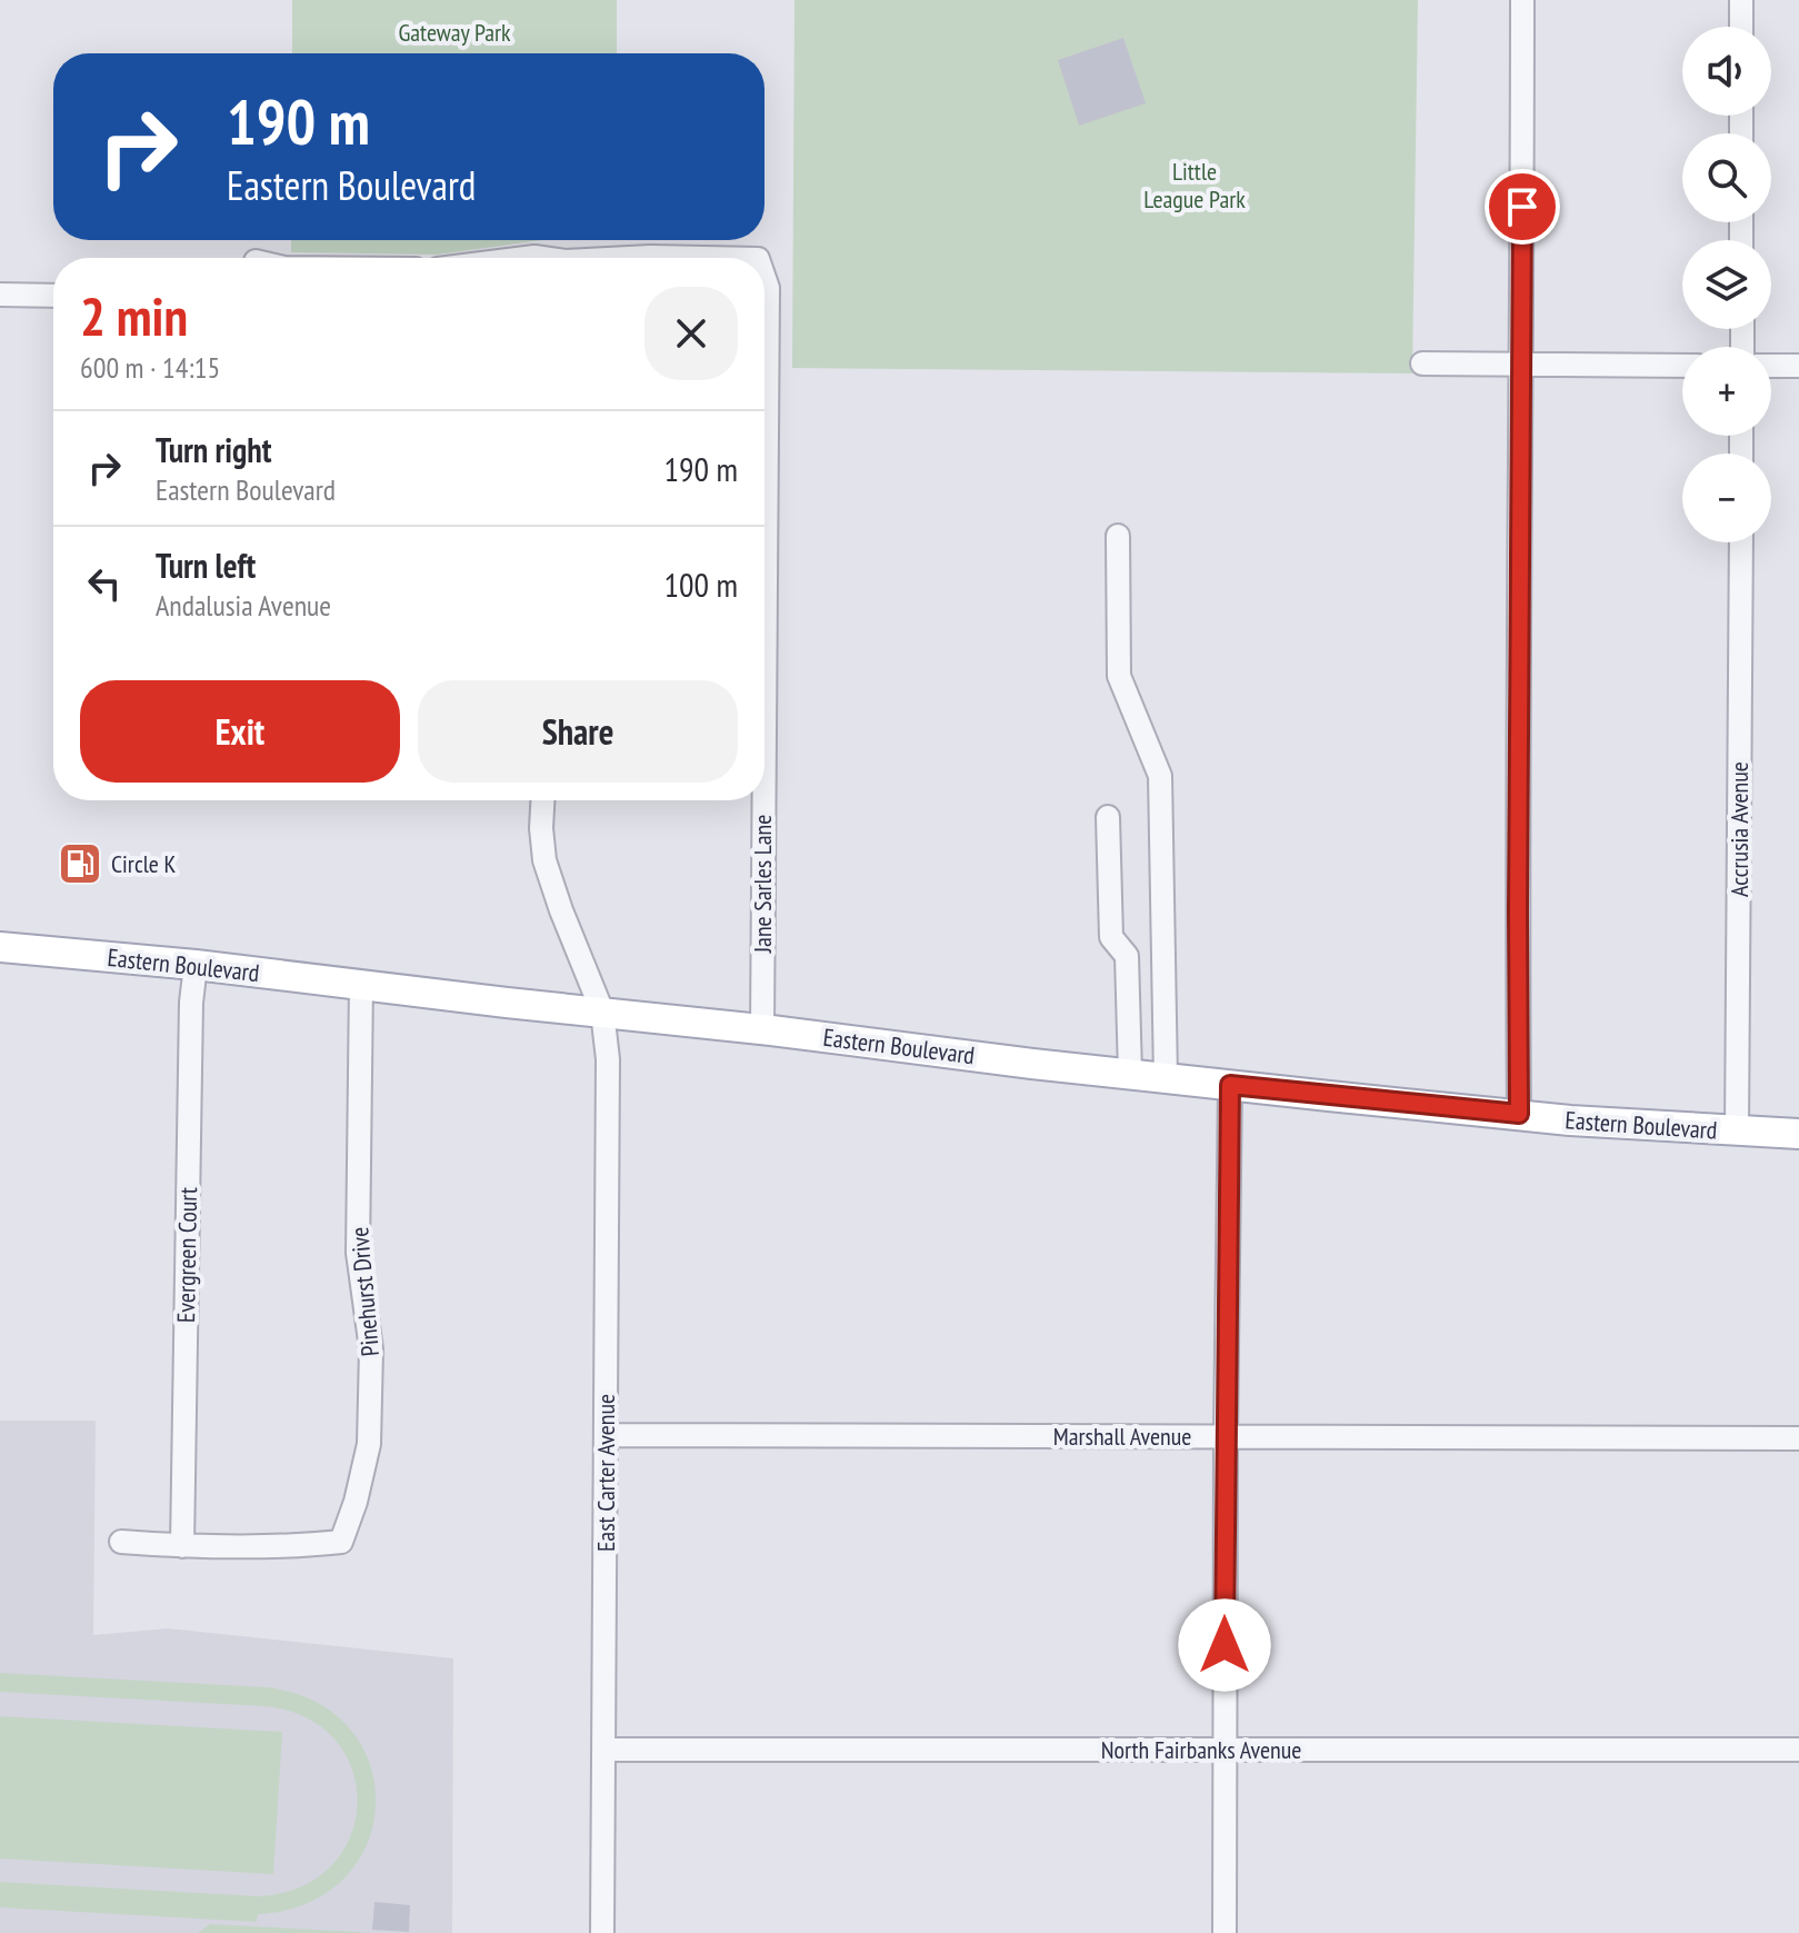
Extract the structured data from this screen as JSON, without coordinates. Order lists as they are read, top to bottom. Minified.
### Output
{"streets":{"main road":["Eastern Boulevard"],"street":["Accrusia Avenue","Jane Sarles Lane","Evergreen Court","Pinehurst Drive","Marshall Avenue","East Carter Avenue","North Fairbanks Avenue"]},"crossings":[["Accrusia Avenue","Eastern Boulevard"],["Jane Sarles Lane","Eastern Boulevard"],["Eastern Boulevard","Evergreen Court"],["Eastern Boulevard","Pinehurst Drive"],["Eastern Boulevard","East Carter Avenue"],["Evergreen Court","Pinehurst Drive"],["Marshall Avenue","East Carter Avenue"],["East Carter Avenue","North Fairbanks Avenue"]],"parks":["Gateway Park","Little League Park"],"places":{"fuel station":["Circle K"]},"page":{"map_buttons":["+","−"],"turn":["190 m","Eastern Boulevard"],"heading":["2 min","600 m · 14:15"],"list":[{"name":"Turn right","note":"Eastern Boulevard","value":"190 m"},{"name":"Turn left","note":"Andalusia Avenue","value":"100 m"}],"buttons":["Exit","Share"]}}
